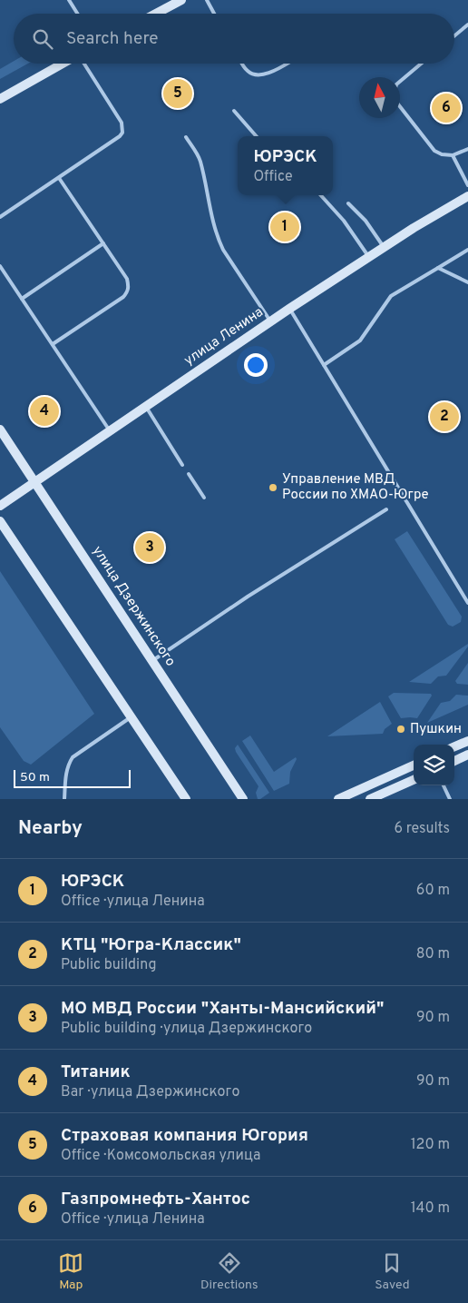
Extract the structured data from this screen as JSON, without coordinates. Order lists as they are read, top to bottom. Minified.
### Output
{"streets":{"main road":["улица Ленина","улица Дзержинского"]},"crossings":[["улица Ленина","улица Дзержинского"]],"places":["Управление МВД России по ХМАО-Югре","Пушкин"],"scale_bar":"50 m","north":"top","page":{"search":"Search here","pins":["5","6","1","4","2","3"],"popup":["ЮРЭСК","Office"],"scale":"50 m","heading":["Nearby","6 results"],"list":[{"mark":"1","name":"ЮРЭСК","note":"Office · улица Ленина","value":"60 m"},{"mark":"2","name":"КТЦ \"Югра-Классик\"","note":"Public building","value":"80 m"},{"mark":"3","name":"МО МВД России \"Ханты-Мансийский\"","note":"Public building · улица Дзержинского","value":"90 m"},{"mark":"4","name":"Титаник","note":"Bar · улица Дзержинского","value":"90 m"},{"mark":"5","name":"Страховая компания Югория","note":"Office · Комсомольская улица","value":"120 m"},{"mark":"6","name":"Газпромнефть-Хантос","note":"Office · улица Ленина","value":"140 m"}],"nav":["Map","Directions","Saved"]}}
